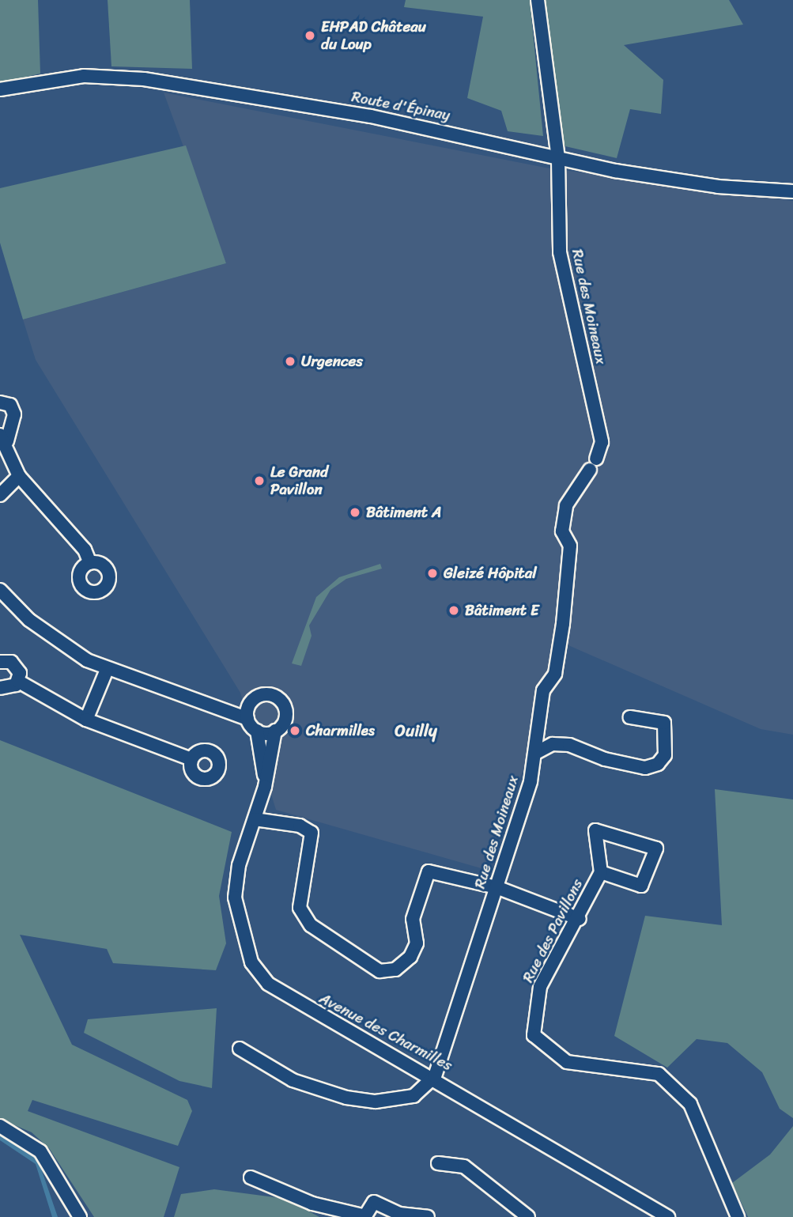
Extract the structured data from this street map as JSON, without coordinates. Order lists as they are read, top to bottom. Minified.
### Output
{"streets":{"street":["Route d'Épinay","Rue des Moineaux","Rue des Pavillons","Avenue des Charmilles"]},"crossings":[["Route d'Épinay","Rue des Moineaux"],["Rue des Moineaux","Avenue des Charmilles"]],"districts":["Ouilly"],"places":["EHPAD Château du Loup","Urgences","Le Grand Pavillon","Bâtiment A","Gleizé Hôpital","Bâtiment E","Charmilles"]}
